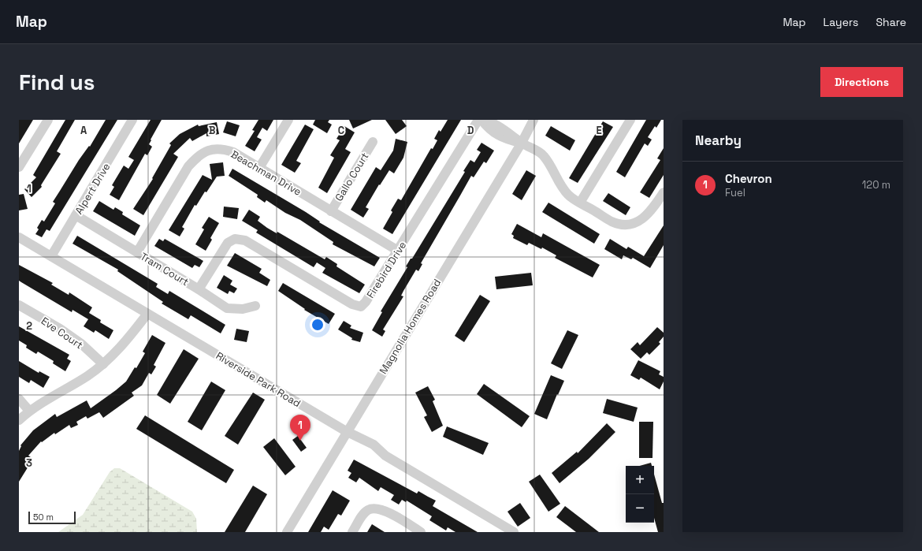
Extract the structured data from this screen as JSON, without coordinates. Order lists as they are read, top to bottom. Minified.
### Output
{"streets":{"street":["Beachman Drive","Gallo Court","Alpert Drive","Tram Court","Firebird Drive","Magnolia Homes Road","Eve Court","Riverside Park Road"]},"crossings":[["Beachman Drive","Gallo Court"],["Beachman Drive","Tram Court"],["Beachman Drive","Firebird Drive"],["Alpert Drive","Tram Court"],["Alpert Drive","Riverside Park Road"],["Tram Court","Firebird Drive"],["Magnolia Homes Road","Riverside Park Road"]],"scale_bar":"50 m","page":{"header":"Map","nav":["Map","Layers","Share"],"buttons":"Directions","title":"Find us","heading":"Nearby","list":[{"mark":"1","name":"Chevron","note":"Fuel","value":"120 m"}],"pins":"1","map_buttons":["+","−"],"scale":"50 m"},"grid":{"columns":["A","B","C","D","E"],"rows":["1","2","3"]}}
